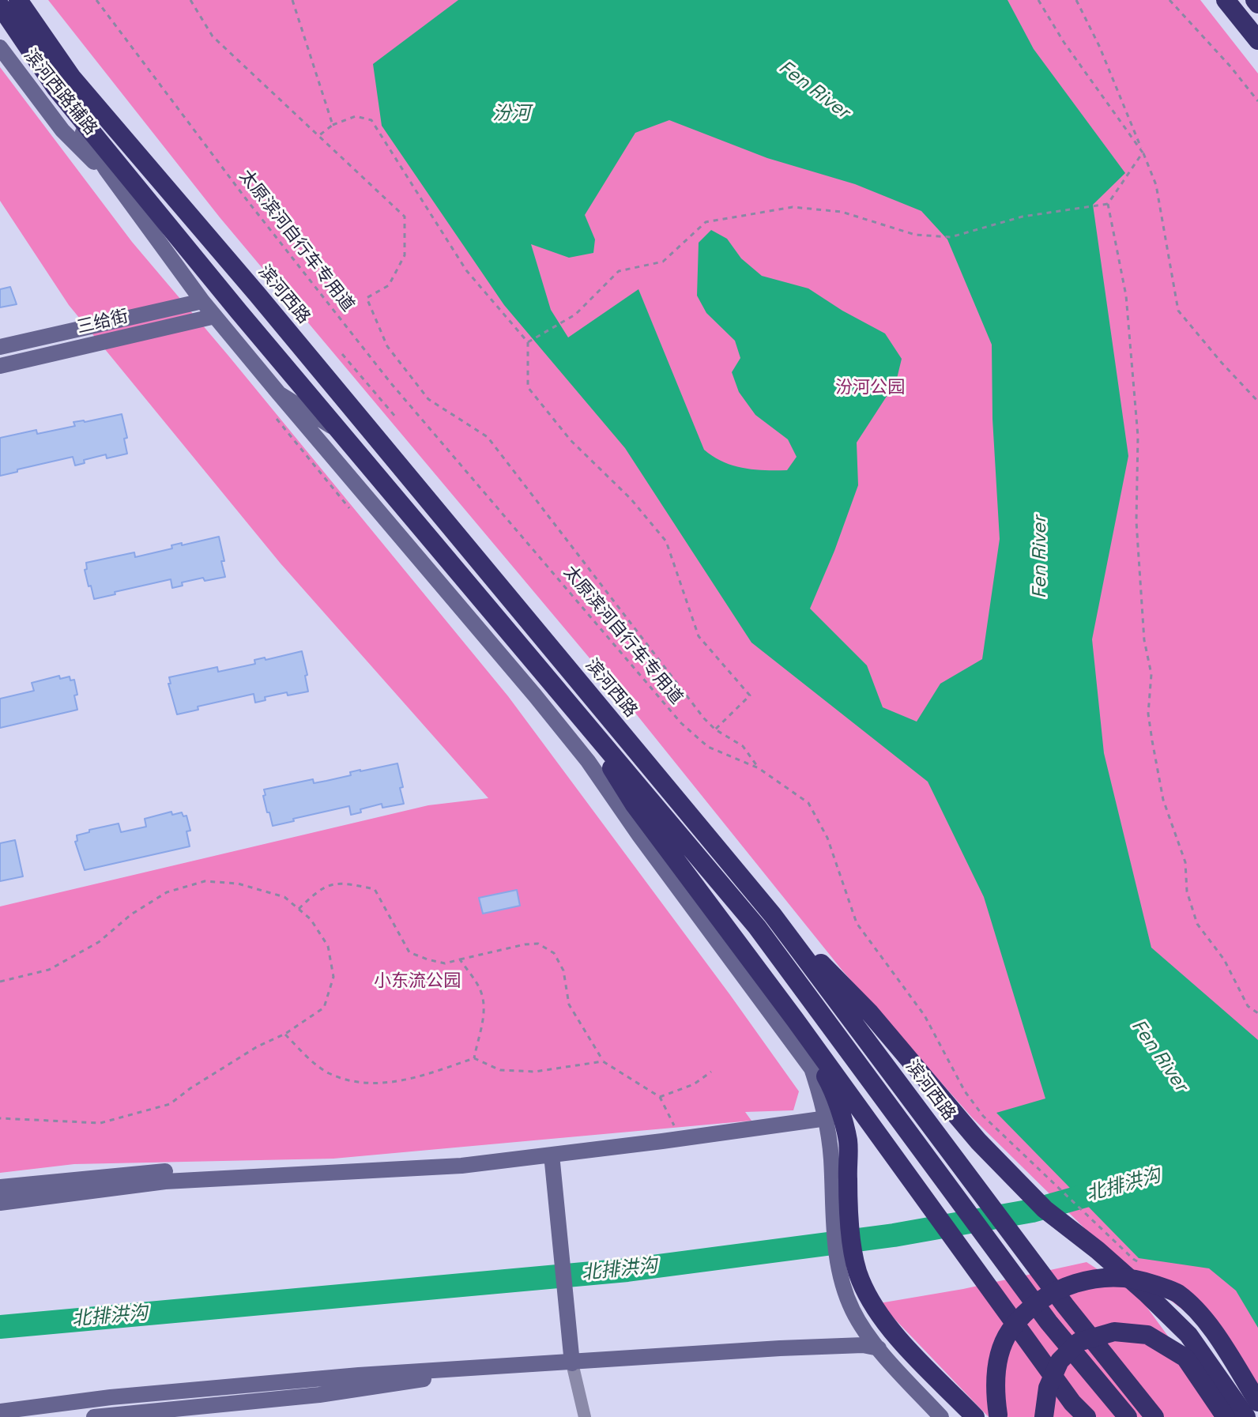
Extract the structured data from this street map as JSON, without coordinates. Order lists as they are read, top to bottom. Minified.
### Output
{"streets":{"highway":["滨河西路"],"main road":["滨河西路辅路","三给街"],"path":["太原滨河自行车专用道"]},"water":["Fen River","汾河","北排洪沟"],"parks":["汾河公园","小东流公园"]}
